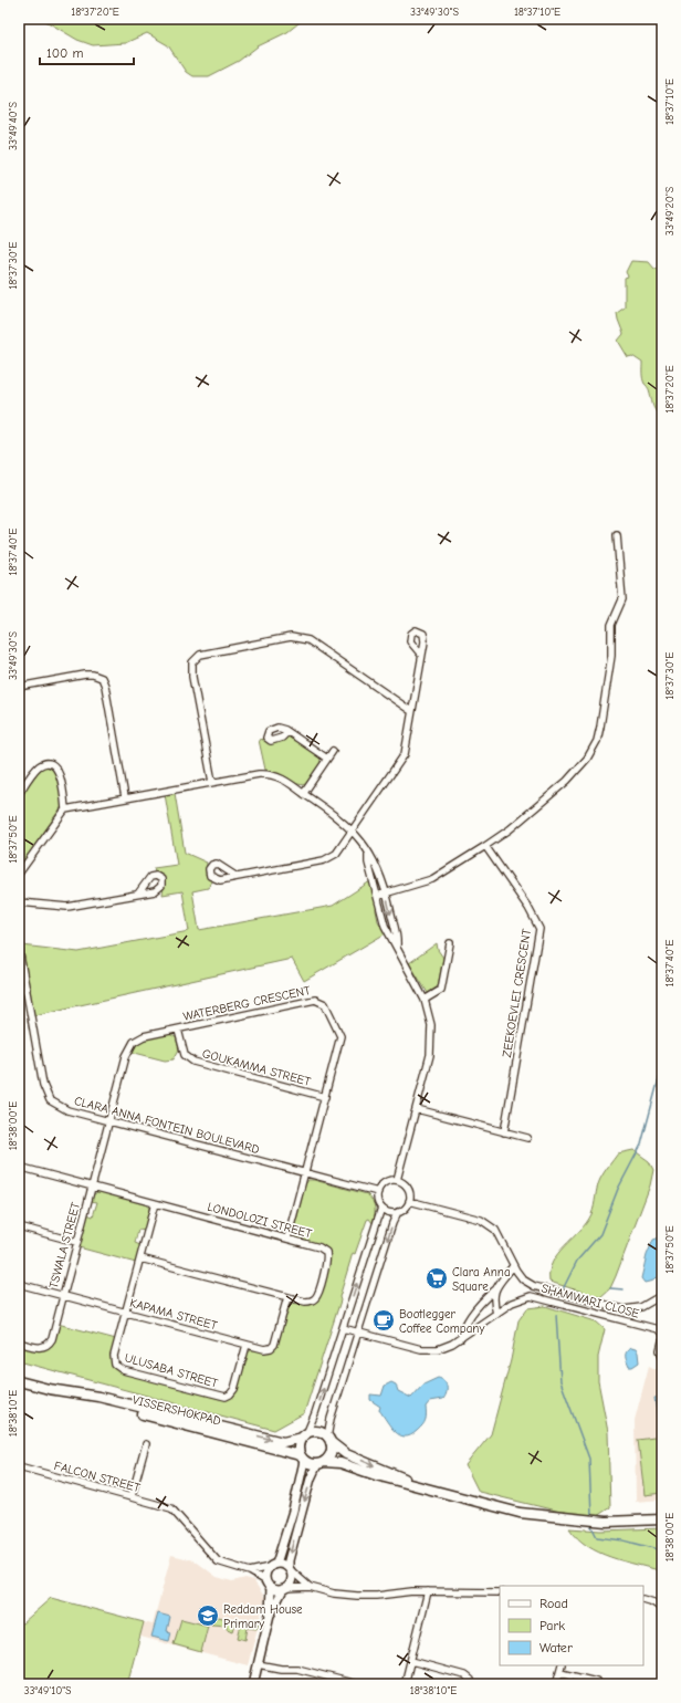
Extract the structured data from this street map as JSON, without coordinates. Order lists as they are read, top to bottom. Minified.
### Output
{"streets":{"main road":["VISSERSHOKPAD"],"street":["ZEEKOEVLEI CRESCENT","WATERBERG CRESCENT","GOUKAMMA STREET","CLARA ANNA FONTEIN BOULEVARD","LONDOLOZI STREET","TSWALA STREET","SHAMWARI CLOSE","KAPAMA STREET","ULUSABA STREET","FALCON STREET"]},"crossings":[["WATERBERG CRESCENT","GOUKAMMA STREET"],["WATERBERG CRESCENT","CLARA ANNA FONTEIN BOULEVARD"],["WATERBERG CRESCENT","LONDOLOZI STREET"],["WATERBERG CRESCENT","TSWALA STREET"],["CLARA ANNA FONTEIN BOULEVARD","TSWALA STREET"],["LONDOLOZI STREET","TSWALA STREET"],["LONDOLOZI STREET","KAPAMA STREET"],["LONDOLOZI STREET","ULUSABA STREET"],["TSWALA STREET","KAPAMA STREET"],["KAPAMA STREET","ULUSABA STREET"]],"places":{"supermarket":["Clara Anna Square"],"cafe":["Bootlegger Coffee Company"],"school or university":["Reddam House Primary"]},"legend":["Road","Park","Water"],"scale_bar":"100 m","coordinates":["18°37'20\"E","33°49'30\"S","18°37'10\"E","33°49'40\"S","33°49'20\"S","18°37'30\"E","18°37'40\"E","18°37'50\"E","18°38'00\"E","18°38'10\"E","33°49'10\"S"]}
